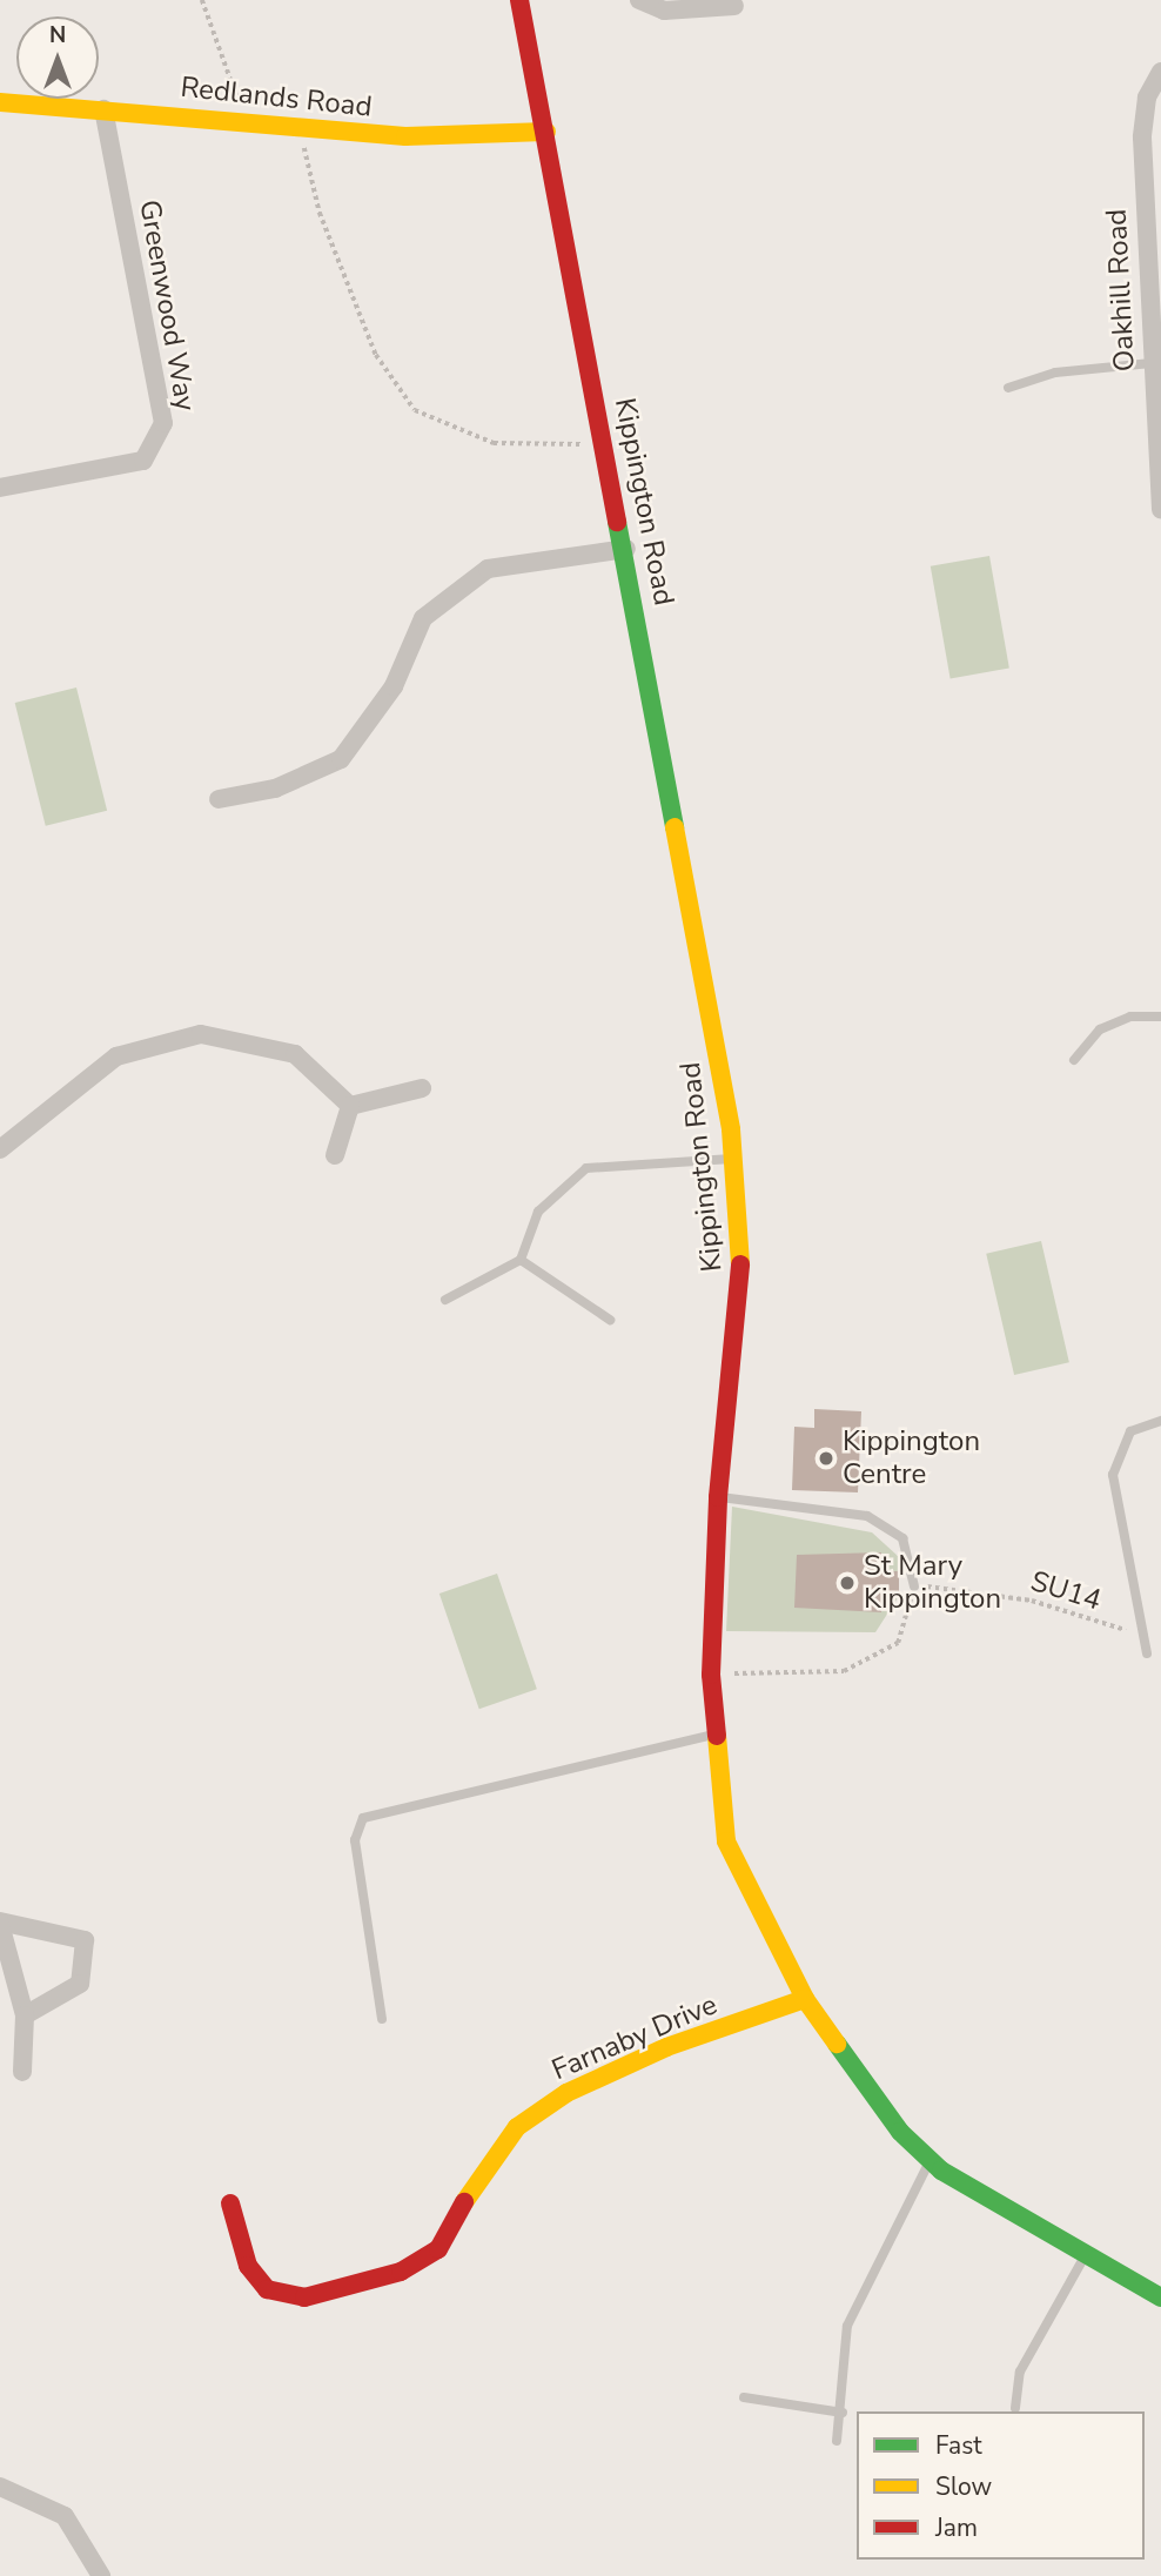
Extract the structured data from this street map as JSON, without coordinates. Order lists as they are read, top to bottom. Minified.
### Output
{"streets":{"street":["Redlands Road","Oakhill Road","Greenwood Way","Kippington Road","Farnaby Drive"],"path":["SU14"]},"crossings":[["Redlands Road","Greenwood Way"],["Redlands Road","Kippington Road"],["Kippington Road","Farnaby Drive"]],"places":["Kippington Centre","St Mary Kippington"],"legend":["Fast","Slow","Jam"],"north":"top"}
